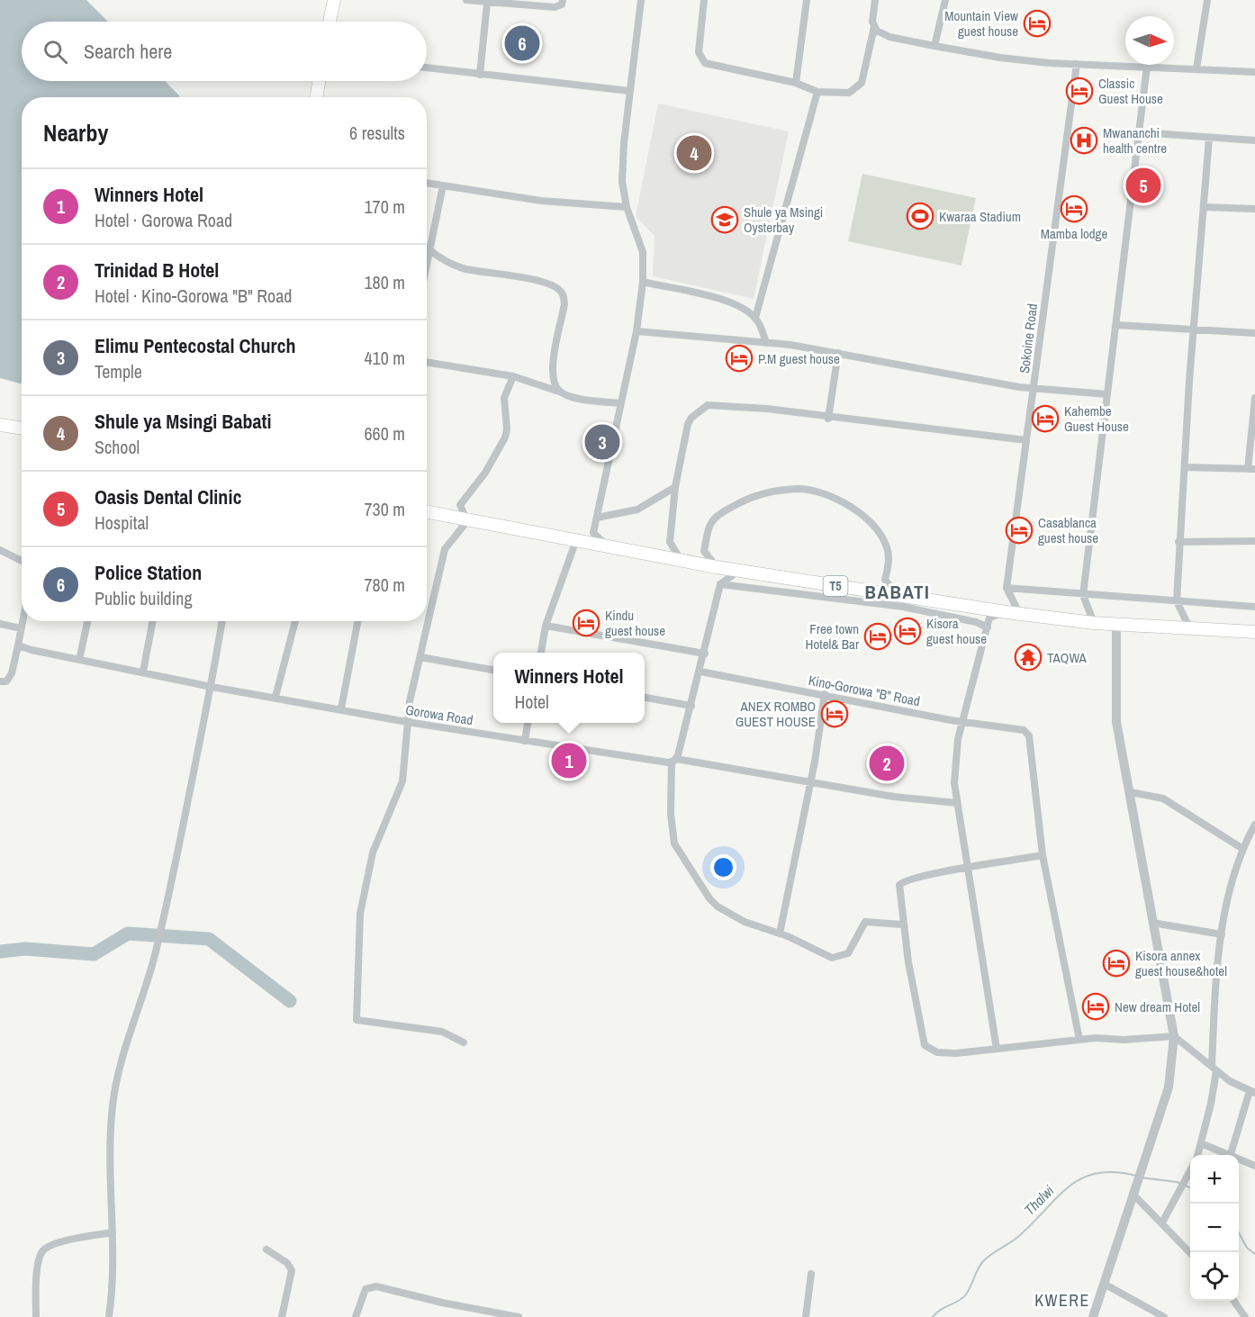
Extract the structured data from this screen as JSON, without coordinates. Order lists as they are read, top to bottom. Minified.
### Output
{"streets":{"highway":["T5"],"street":["Sokoine Road","Kino-Gorowa \"B\" Road","Gorowa Road"]},"districts":["BABATI","KWERE"],"water":["Thalwi"],"places":{"hotel":["Mountain View guest house","Classic Guest House","Mamba lodge","P.M guest house","Kahembe Guest House","Casablanca guest house","Kindu guest house","Kisora guest house","Free town Hotel& Bar","ANEX ROMBO GUEST HOUSE","Kisora annex guest house&hotel","New dream Hotel"],"hospital":["Mwananchi health centre"],"sports":["Kwaraa Stadium"],"school or university":["Shule ya Msingi Oysterbay"],"temple":["TAQWA"]},"north":"right","page":{"search":"Search here","pins":["6","4","5","3","1","2"],"heading":["Nearby","6 results"],"list":[{"mark":"1","name":"Winners Hotel","note":"Hotel · Gorowa Road","value":"170 m"},{"mark":"2","name":"Trinidad B Hotel","note":"Hotel · Kino-Gorowa \"B\" Road","value":"180 m"},{"mark":"3","name":"Elimu Pentecostal Church","note":"Temple","value":"410 m"},{"mark":"4","name":"Shule ya Msingi Babati","note":"School","value":"660 m"},{"mark":"5","name":"Oasis Dental Clinic","note":"Hospital","value":"730 m"},{"mark":"6","name":"Police Station","note":"Public building","value":"780 m"}],"popup":["Winners Hotel","Hotel"],"map_buttons":["+","−"]}}
